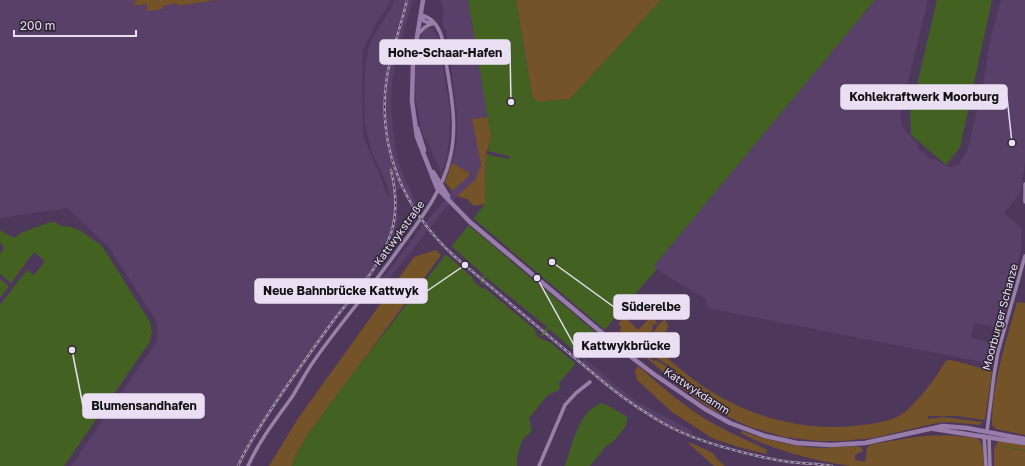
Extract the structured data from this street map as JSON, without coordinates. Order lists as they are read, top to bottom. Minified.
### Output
{"streets":{"main road":["Kattwykdamm"],"street":["Kattwykstraße","Moorburger Schanze"]},"crossings":[["Moorburger Schanze","Kattwykdamm"]],"places":["Hohe-Schaar-Hafen","Kohlekraftwerk Moorburg","Süderelbe","Neue Bahnbrücke Kattwyk","Kattwykbrücke","Blumensandhafen"],"scale_bar":"200 m"}
